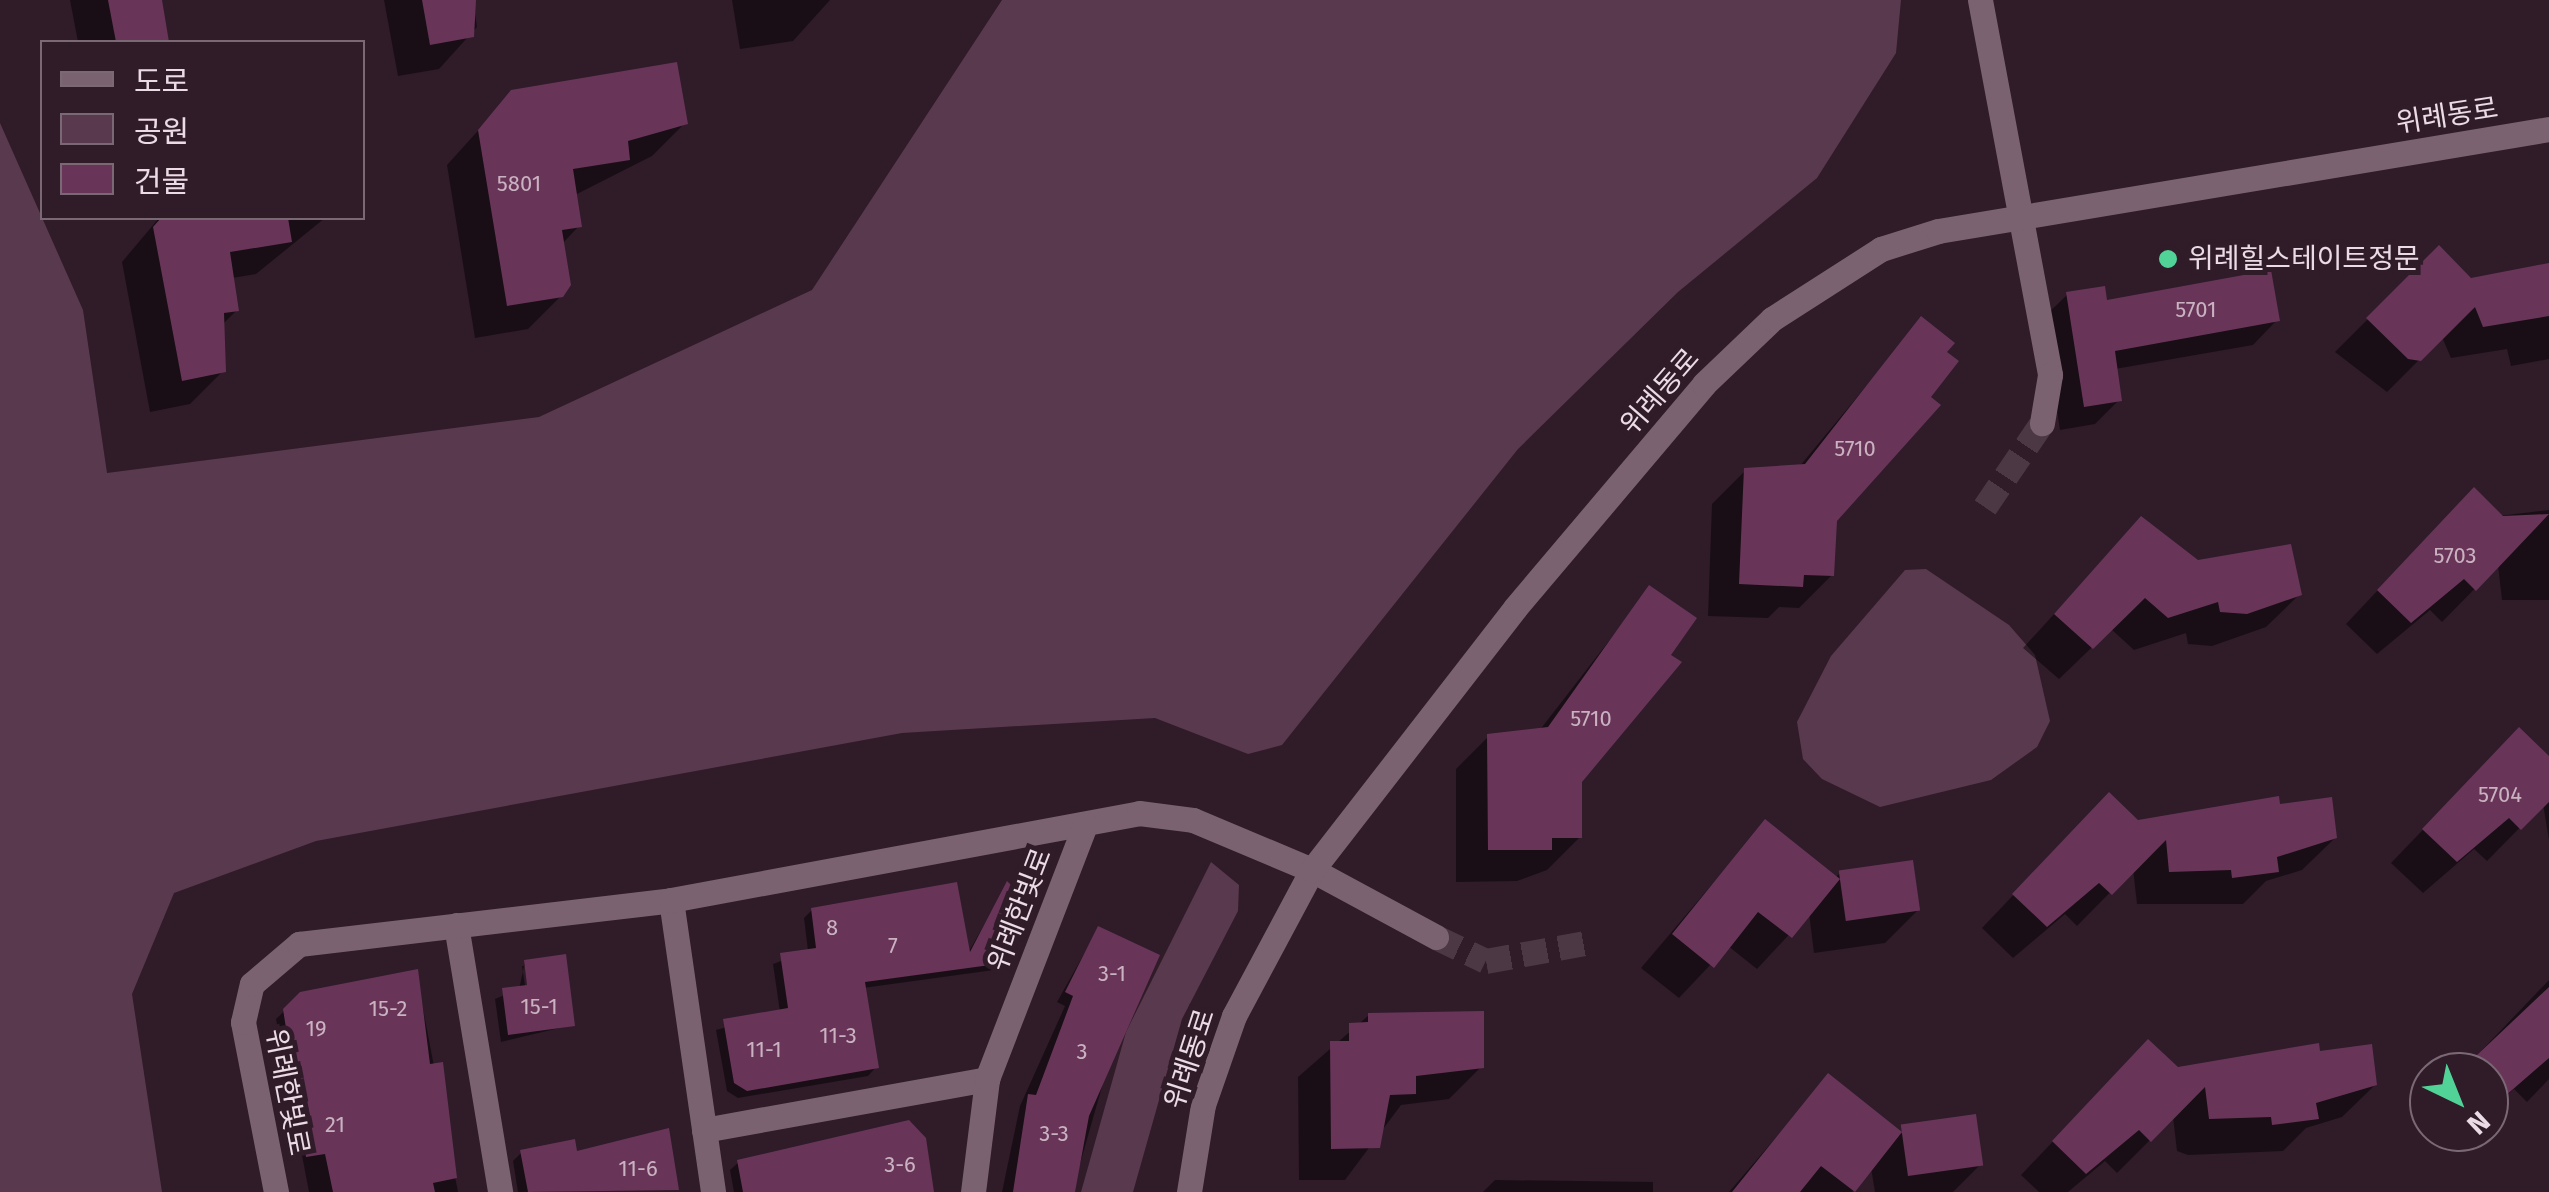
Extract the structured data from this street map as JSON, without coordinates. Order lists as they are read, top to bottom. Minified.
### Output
{"streets":{"street":["위례동로","위례한빛로"]},"crossings":[["위례동로","위례한빛로"]],"places":["위례힐스테이트정문"],"house_numbers":["5801","5701","5710","5703","5710","5704","8","7","3-1","15-1","15-2","19","11-3","11-1","3","21","3-3","3-6","11-6"],"legend":["도로","공원","건물"],"north":"bottom right"}
